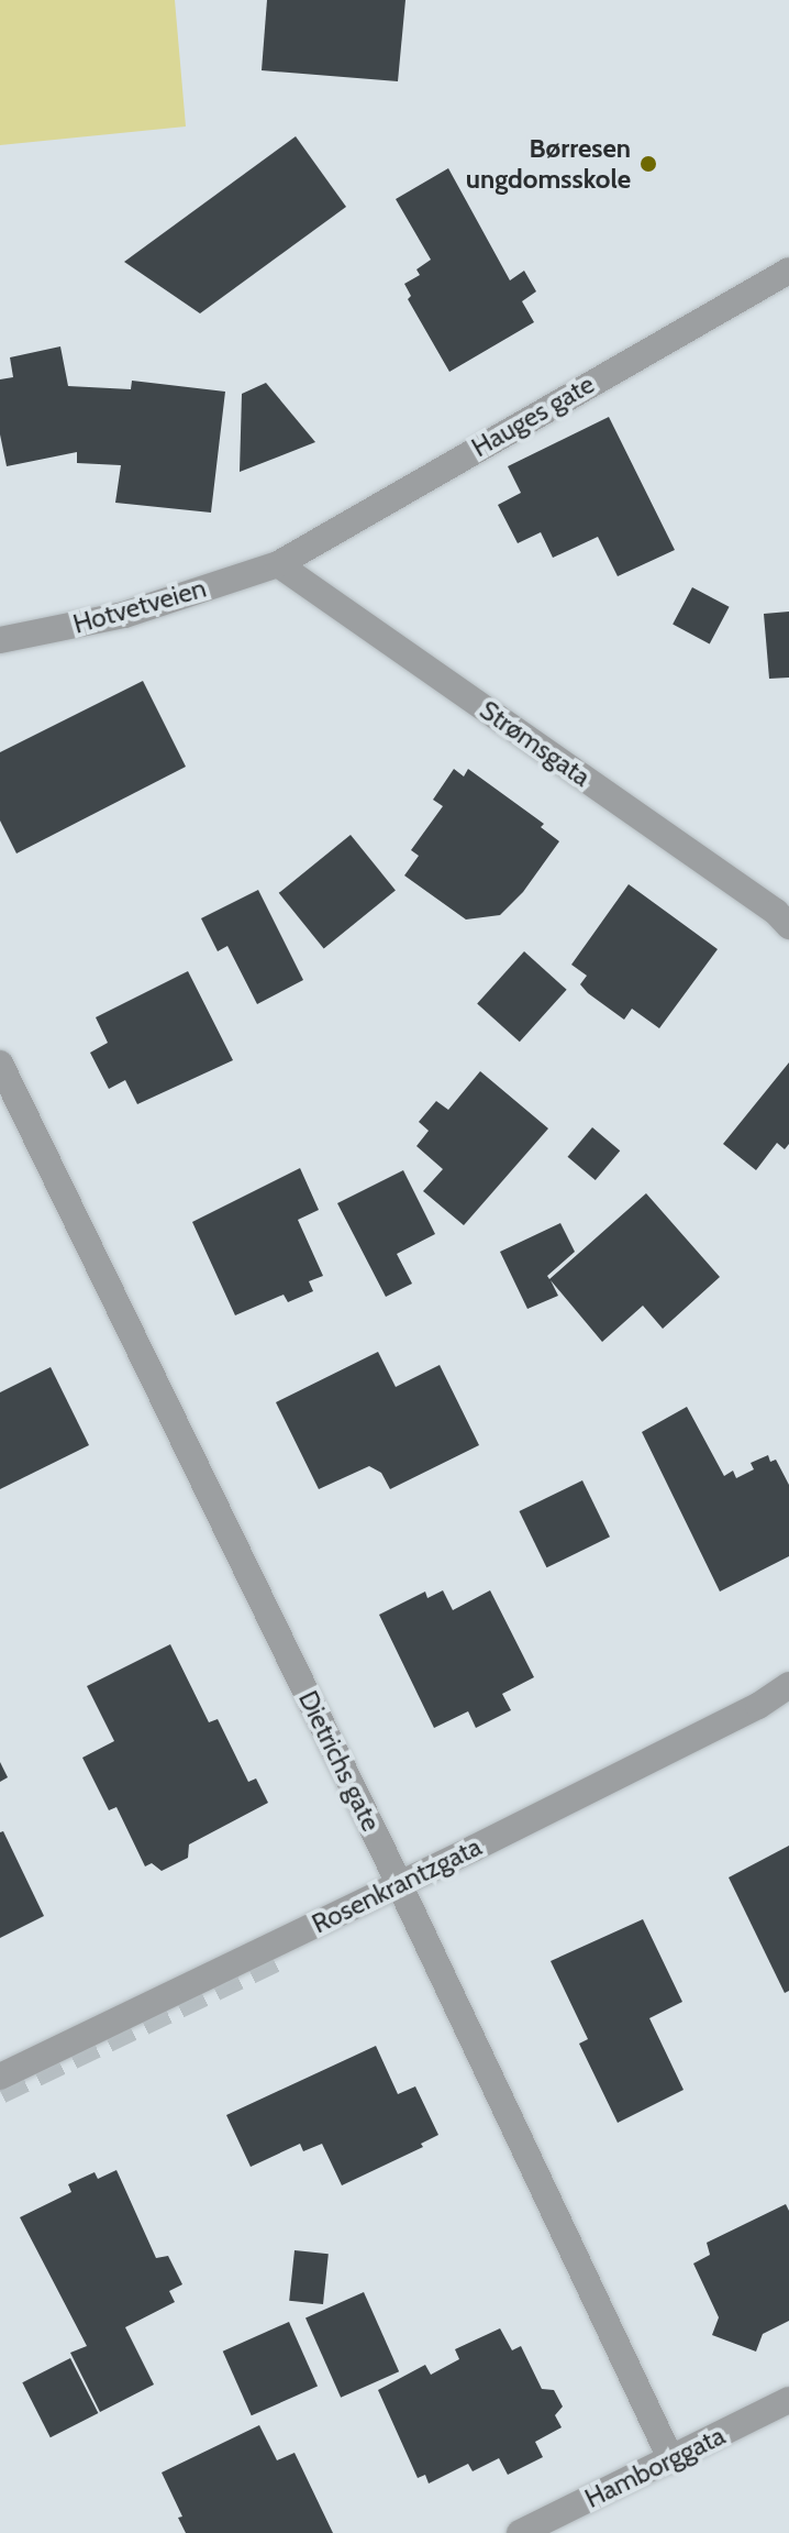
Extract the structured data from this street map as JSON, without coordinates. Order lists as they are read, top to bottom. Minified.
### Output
{"streets":{"street":["Hauges gate","Hotvetveien","Strømsgata","Dietrichs gate","Rosenkrantzgata","Hamborggata"]},"crossings":[["Hauges gate","Hotvetveien"],["Hauges gate","Strømsgata"],["Hotvetveien","Strømsgata"],["Dietrichs gate","Rosenkrantzgata"],["Dietrichs gate","Hamborggata"]],"places":["Børresen ungdomsskole"]}
